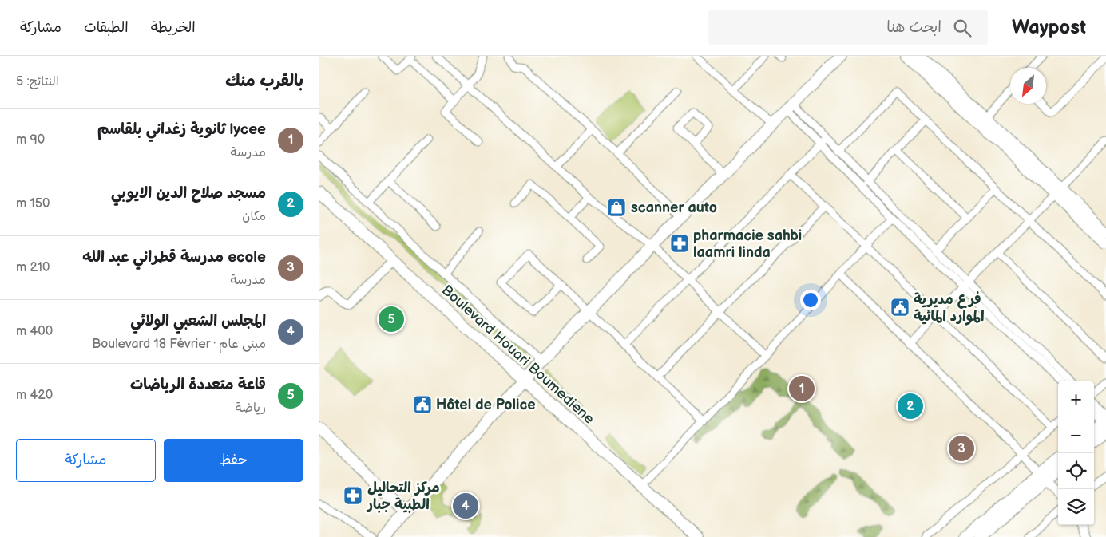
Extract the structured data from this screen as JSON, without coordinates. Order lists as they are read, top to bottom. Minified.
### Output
{"streets":{"main road":["Boulevard Houari Boumediene"]},"places":{"shop":["scanner auto"],"pharmacy":["pharmacie sahbi laamri linda","مركز التحاليل الطبية جبار"],"public building":["فرع مديرية الموارد المائية","Hôtel de Police"]},"north":"bottom left","page":{"header":"Waypost","search":"ابحث هنا","nav":["الخريطة","الطبقات","مشاركة"],"heading":["بالقرب منك","النتائج: 5"],"list":[{"mark":"1","name":"lycee ثانوية زغداني بلقاسم","note":"مدرسة","value":"90 m"},{"mark":"2","name":"مسجد صلاح الدين الايوبي","note":"مكان","value":"150 m"},{"mark":"3","name":"ecole مدرسة قطراني عبد الله","note":"مدرسة","value":"210 m"},{"mark":"4","name":"المجلس الشعبي الولائي","note":"مبنى عام · Boulevard 18 Février","value":"400 m"},{"mark":"5","name":"قاعة متعددة الرياضات","note":"رياضة","value":"420 m"}],"pins":["5","1","2","3","4"],"map_buttons":["+","−"],"buttons":["حفظ","مشاركة"]}}
